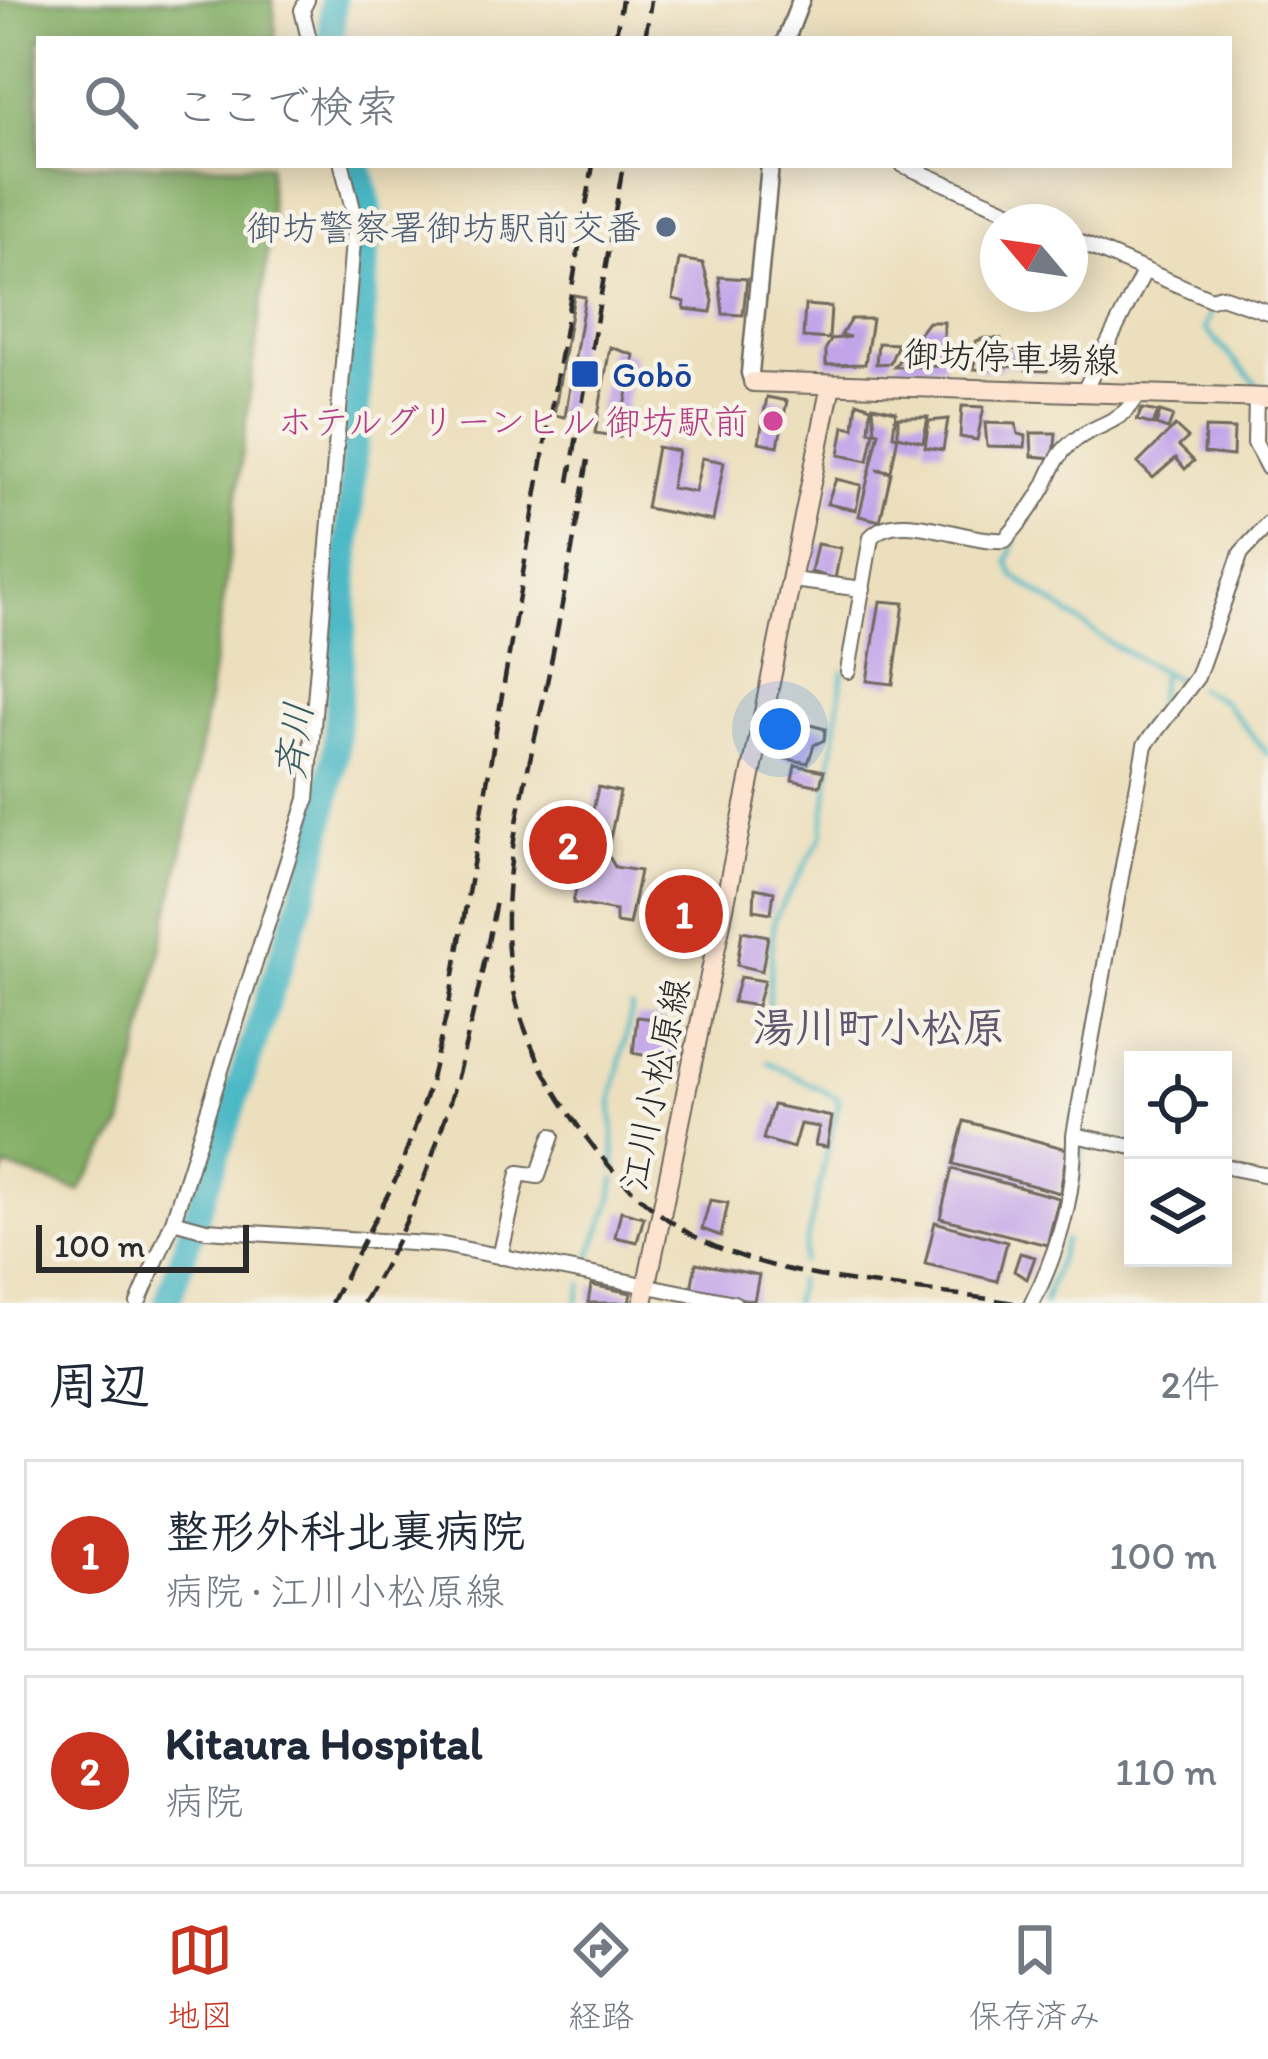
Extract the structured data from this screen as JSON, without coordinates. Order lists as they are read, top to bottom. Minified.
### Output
{"streets":{"main road":["御坊停車場線","江川小松原線"]},"crossings":[["御坊停車場線","江川小松原線"]],"districts":["湯川町小松原"],"water":["斉川"],"places":{"other":["御坊警察署御坊駅前交番","ホテルグリーンヒル 御坊駅前"],"transit":["Gobō"]},"scale_bar":"100 m","north":"top left","page":{"search":"ここで検索","pins":["2","1"],"scale":"100 m","heading":["周辺","2件"],"list":[{"mark":"1","name":"整形外科北裏病院","note":"病院 · 江川小松原線","value":"100 m"},{"mark":"2","name":"Kitaura Hospital","note":"病院","value":"110 m"}],"nav":["地図","経路","保存済み"]}}
